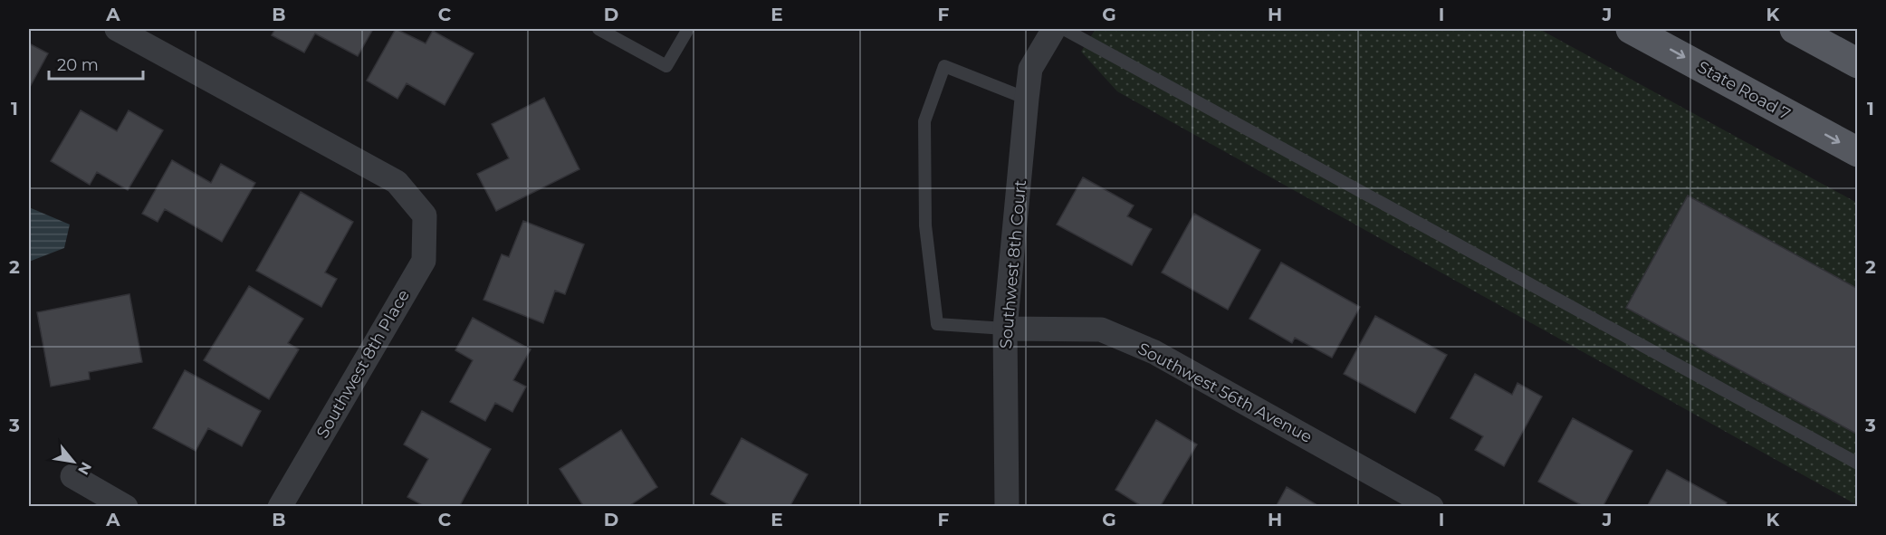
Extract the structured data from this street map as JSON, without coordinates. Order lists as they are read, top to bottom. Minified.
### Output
{"streets":{"main road":["State Road 7"],"street":["Southwest 8th Court","Southwest 8th Place","Southwest 56th Avenue"]},"crossings":[["Southwest 8th Court","Southwest 56th Avenue"]],"one_way":["State Road 7"],"scale_bar":"20 m","north":"bottom right","grid":{"columns":["A","B","C","D","E","F","G","H","I","J","K"],"rows":["1","2","3"]}}
